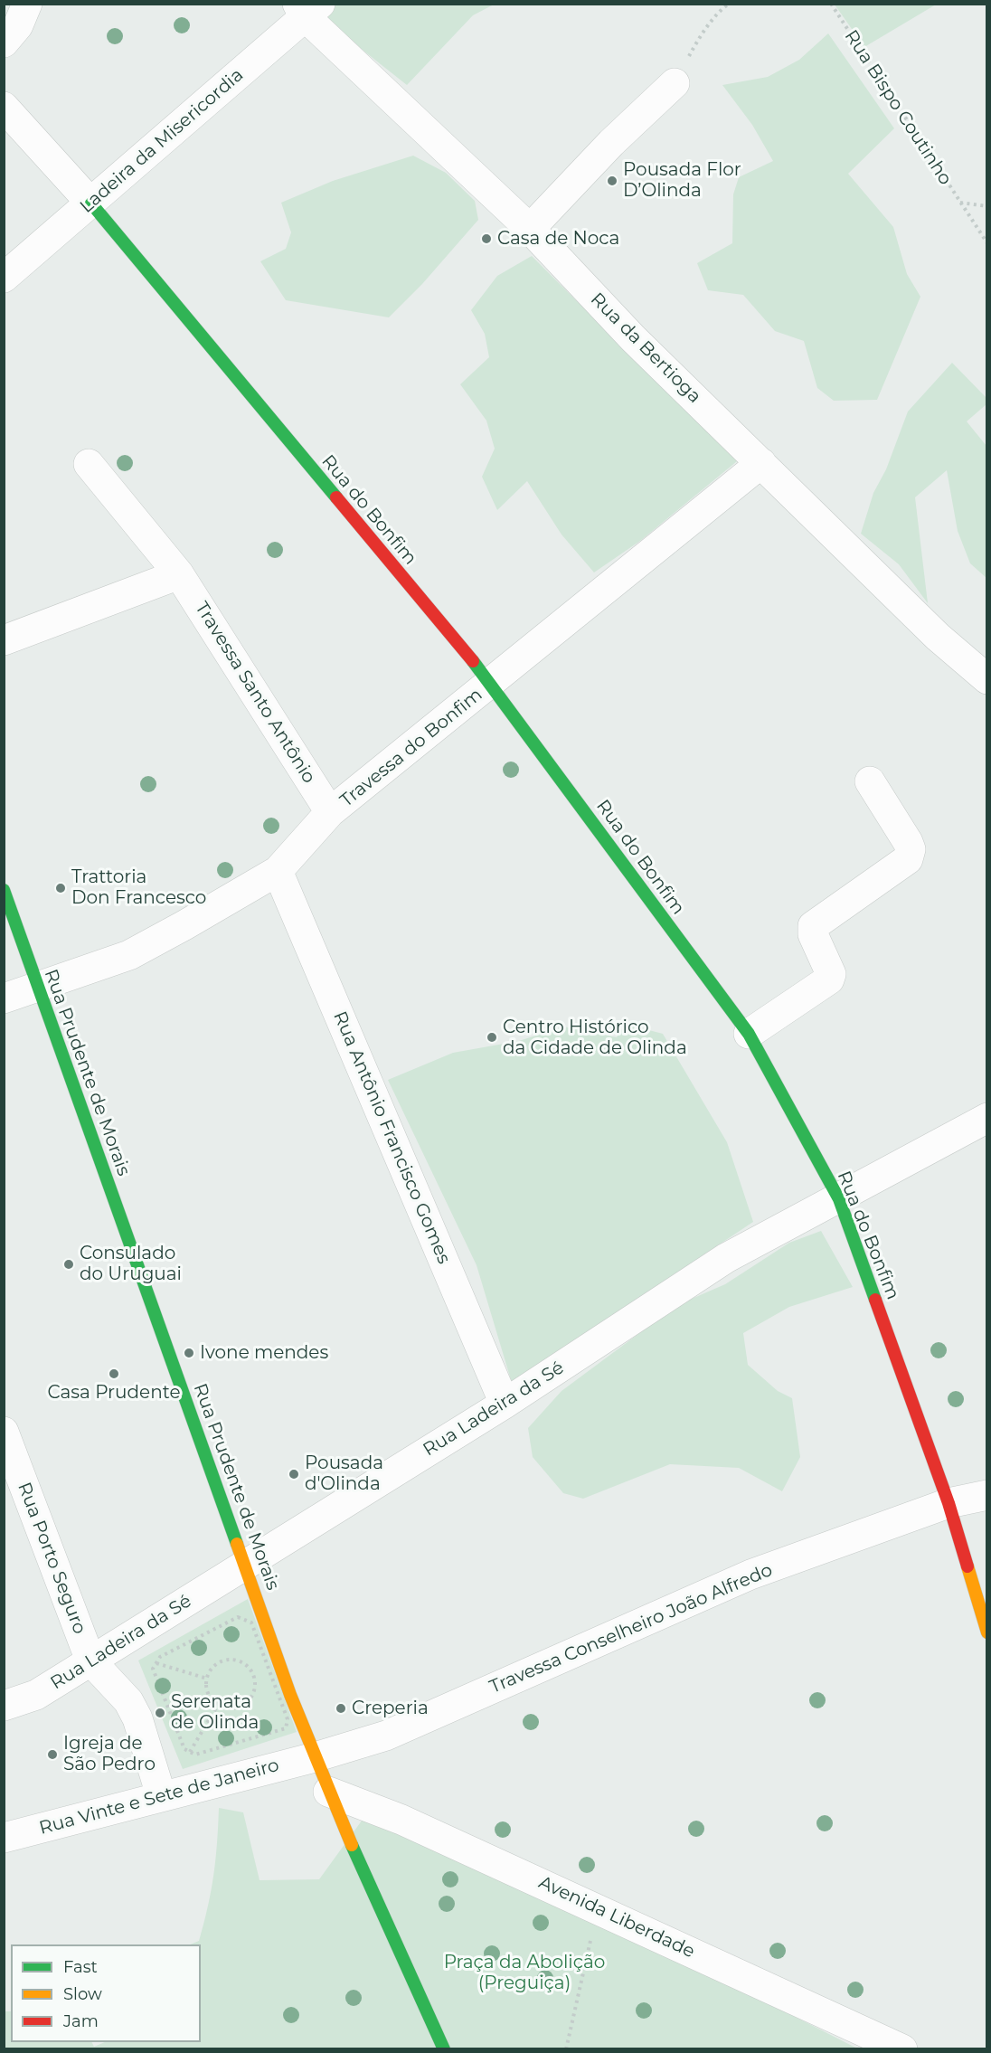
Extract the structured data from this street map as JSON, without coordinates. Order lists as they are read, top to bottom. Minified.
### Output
{"streets":{"street":["Ladeira da Misericordia","Rua da Bertioga","Rua do Bonfim","Travessa Santo Antônio","Travessa do Bonfim","Rua Prudente de Morais","Rua Antônio Francisco Gomes","Rua Ladeira da Sé","Rua Porto Seguro","Travessa Conselheiro João Alfredo","Rua Vinte e Sete de Janeiro","Avenida Liberdade"],"path":["Rua Bispo Coutinho"]},"crossings":[["Ladeira da Misericordia","Rua da Bertioga"],["Ladeira da Misericordia","Rua do Bonfim"],["Rua da Bertioga","Travessa do Bonfim"],["Rua do Bonfim","Travessa do Bonfim"],["Rua do Bonfim","Rua Ladeira da Sé"],["Rua do Bonfim","Travessa Conselheiro João Alfredo"],["Travessa Santo Antônio","Travessa do Bonfim"],["Travessa do Bonfim","Rua Prudente de Morais"],["Travessa do Bonfim","Rua Antônio Francisco Gomes"],["Rua Prudente de Morais","Rua Ladeira da Sé"],["Rua Prudente de Morais","Travessa Conselheiro João Alfredo"],["Rua Prudente de Morais","Rua Vinte e Sete de Janeiro"],["Rua Prudente de Morais","Avenida Liberdade"],["Rua Antônio Francisco Gomes","Rua Ladeira da Sé"],["Rua Ladeira da Sé","Rua Porto Seguro"],["Rua Porto Seguro","Rua Vinte e Sete de Janeiro"],["Travessa Conselheiro João Alfredo","Rua Vinte e Sete de Janeiro"]],"parks":["Praça da Abolição (Preguiça)"],"places":["Pousada Flor D’Olinda","Casa de Noca","Trattoria Don Francesco","Centro Histórico da Cidade de Olinda","Consulado do Uruguai","Ivone mendes","Casa Prudente","Pousada d'Olinda","Creperia","Serenata de Olinda","Igreja de São Pedro"],"legend":["Fast","Slow","Jam"]}
